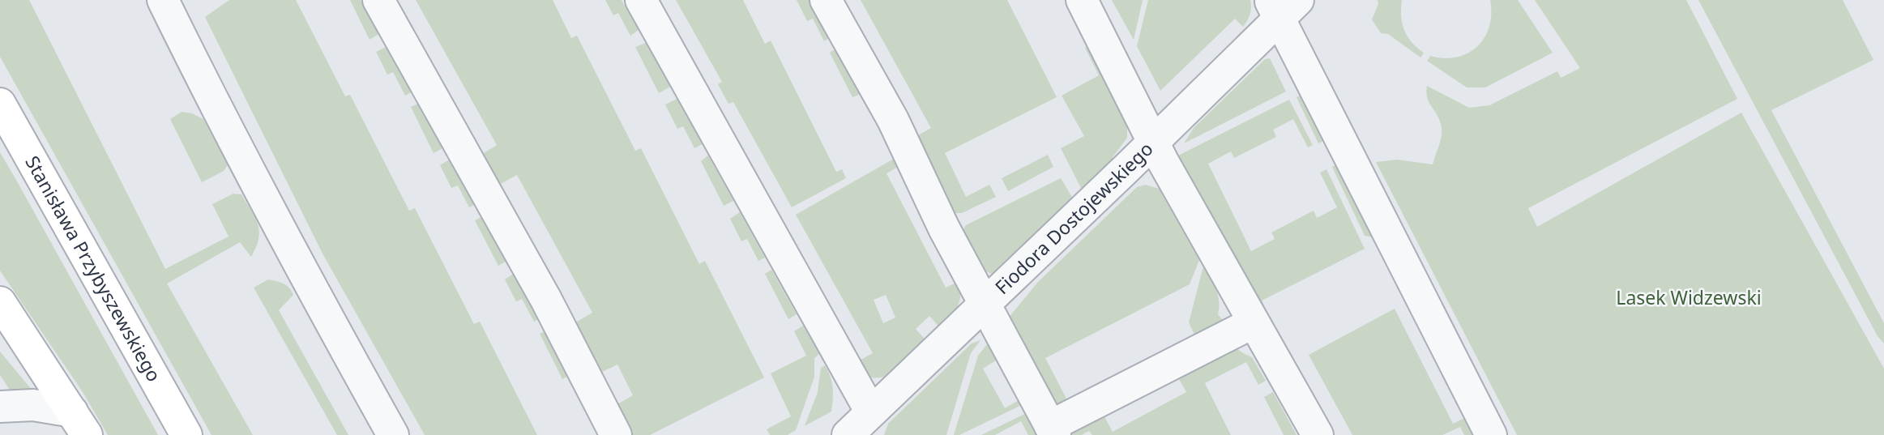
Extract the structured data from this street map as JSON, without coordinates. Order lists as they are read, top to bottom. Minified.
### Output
{"streets":{"street":["Fiodora Dostojewskiego","Stanisława Przybyszewskiego"]},"parks":["Lasek Widzewski"]}
